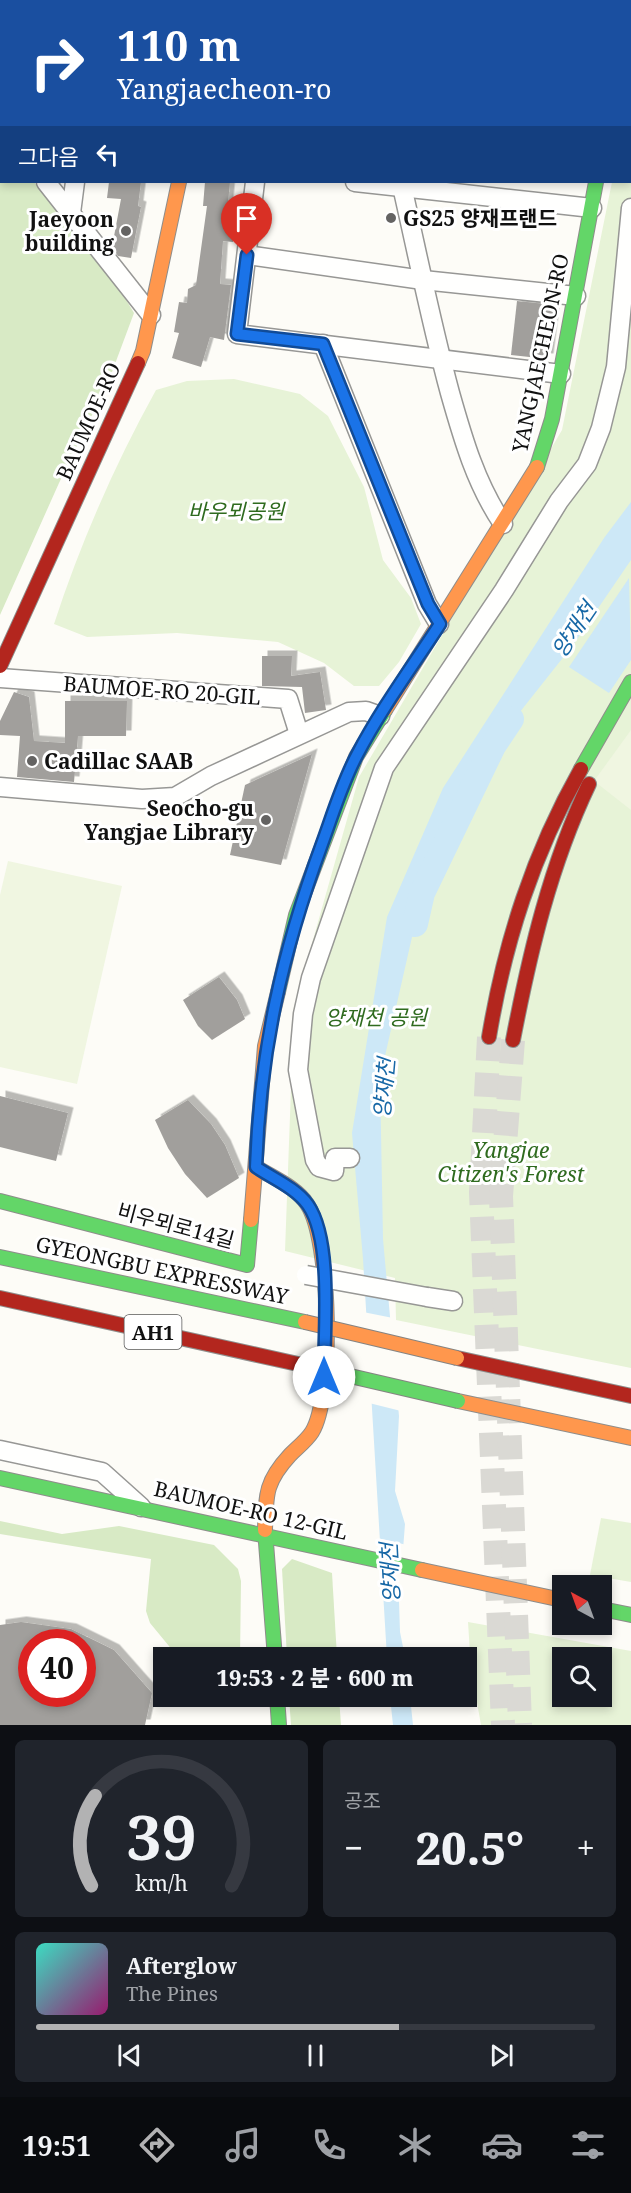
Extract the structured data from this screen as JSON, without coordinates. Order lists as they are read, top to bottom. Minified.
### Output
{"streets":{"main road":["YANGJAECHEON-RO","BAUMOE-RO","비우뫼로14길","GYEONGBU EXPRESSWAY","AH1","BAUMOE-RO 12-GIL"],"street":["BAUMOE-RO 20-GIL"]},"crossings":[["YANGJAECHEON-RO","비우뫼로14길"]],"water":["양재천"],"parks":["바우뫼공원","양재천 공원","Yangjae Citizen's Forest"],"places":["GS25 양재프랜드","Jaeyoon building","Cadillac SAAB","Seocho-gu Yangjae Library"],"north":"top left","page":{"turn":["110 m","Yangjaecheon-ro"],"then":"그다음","limit":"40","trip":"19:53 · 2 분 · 600 m","tile":"공조","heat":["−","20.5°","+"],"song":["Afterglow","The Pines"],"tabs":"19:51","gauge":["39","km/h"]}}
